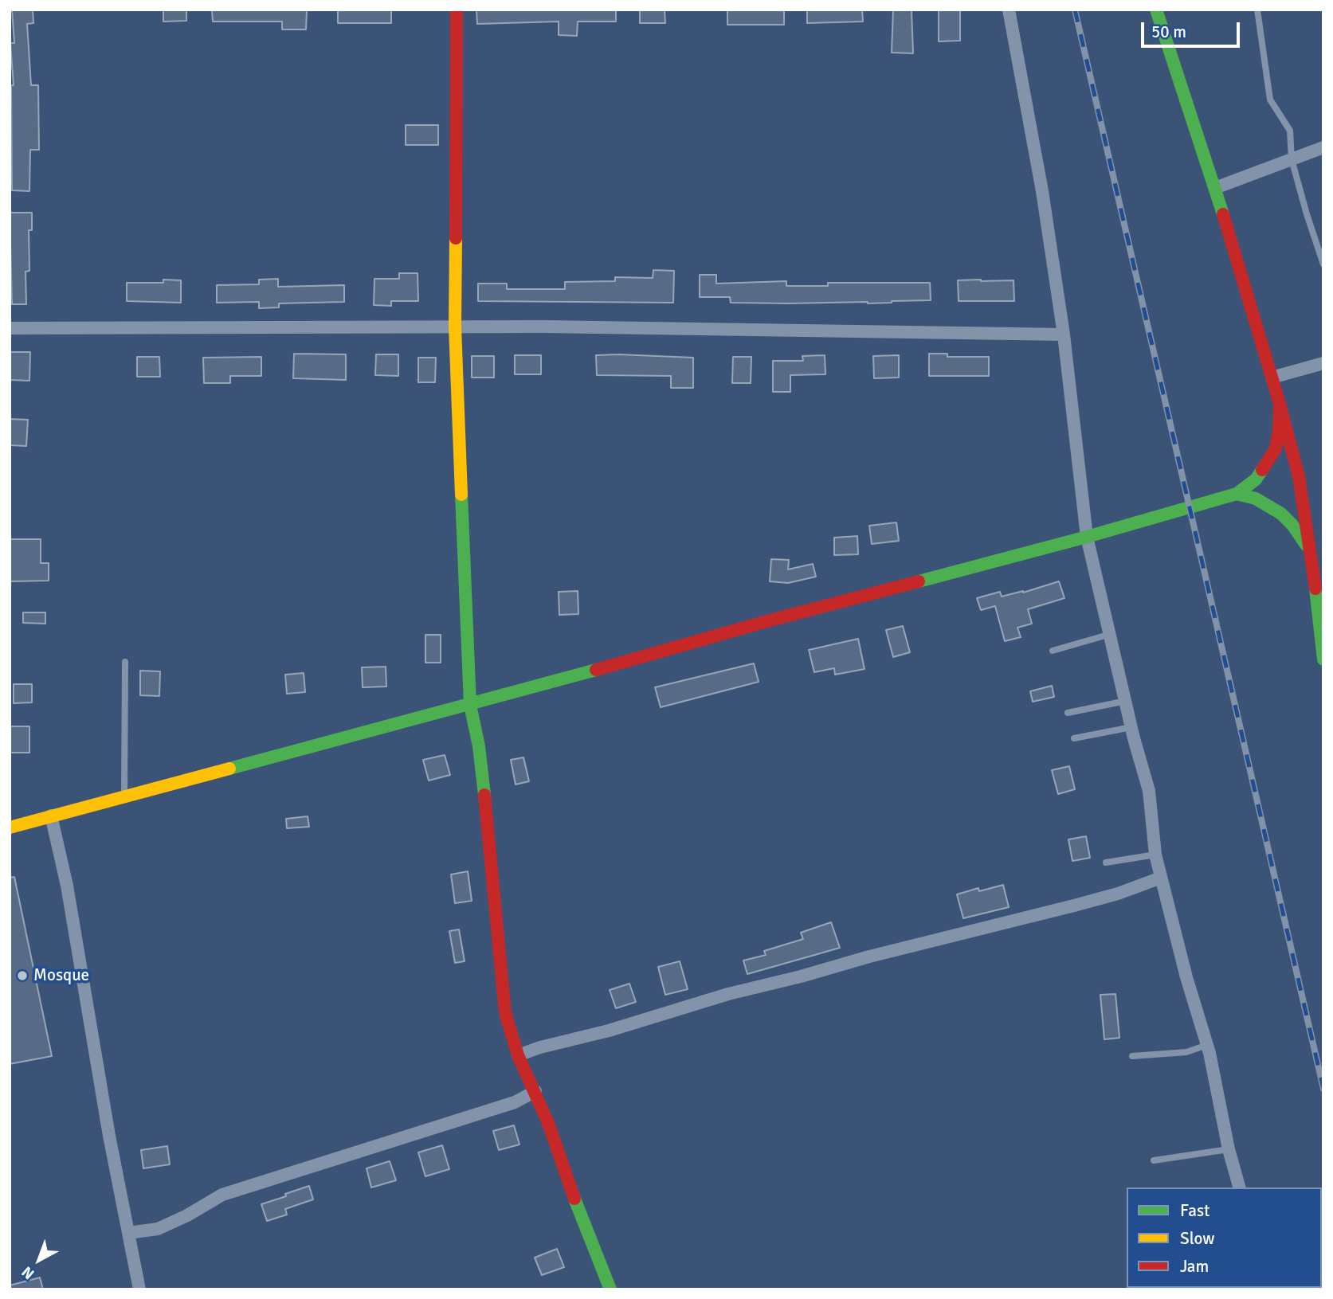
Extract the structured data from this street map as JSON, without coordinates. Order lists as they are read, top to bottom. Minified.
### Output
{"places":["Mosque"],"legend":["Fast","Slow","Jam"],"scale_bar":"50 m","north":"bottom left"}
